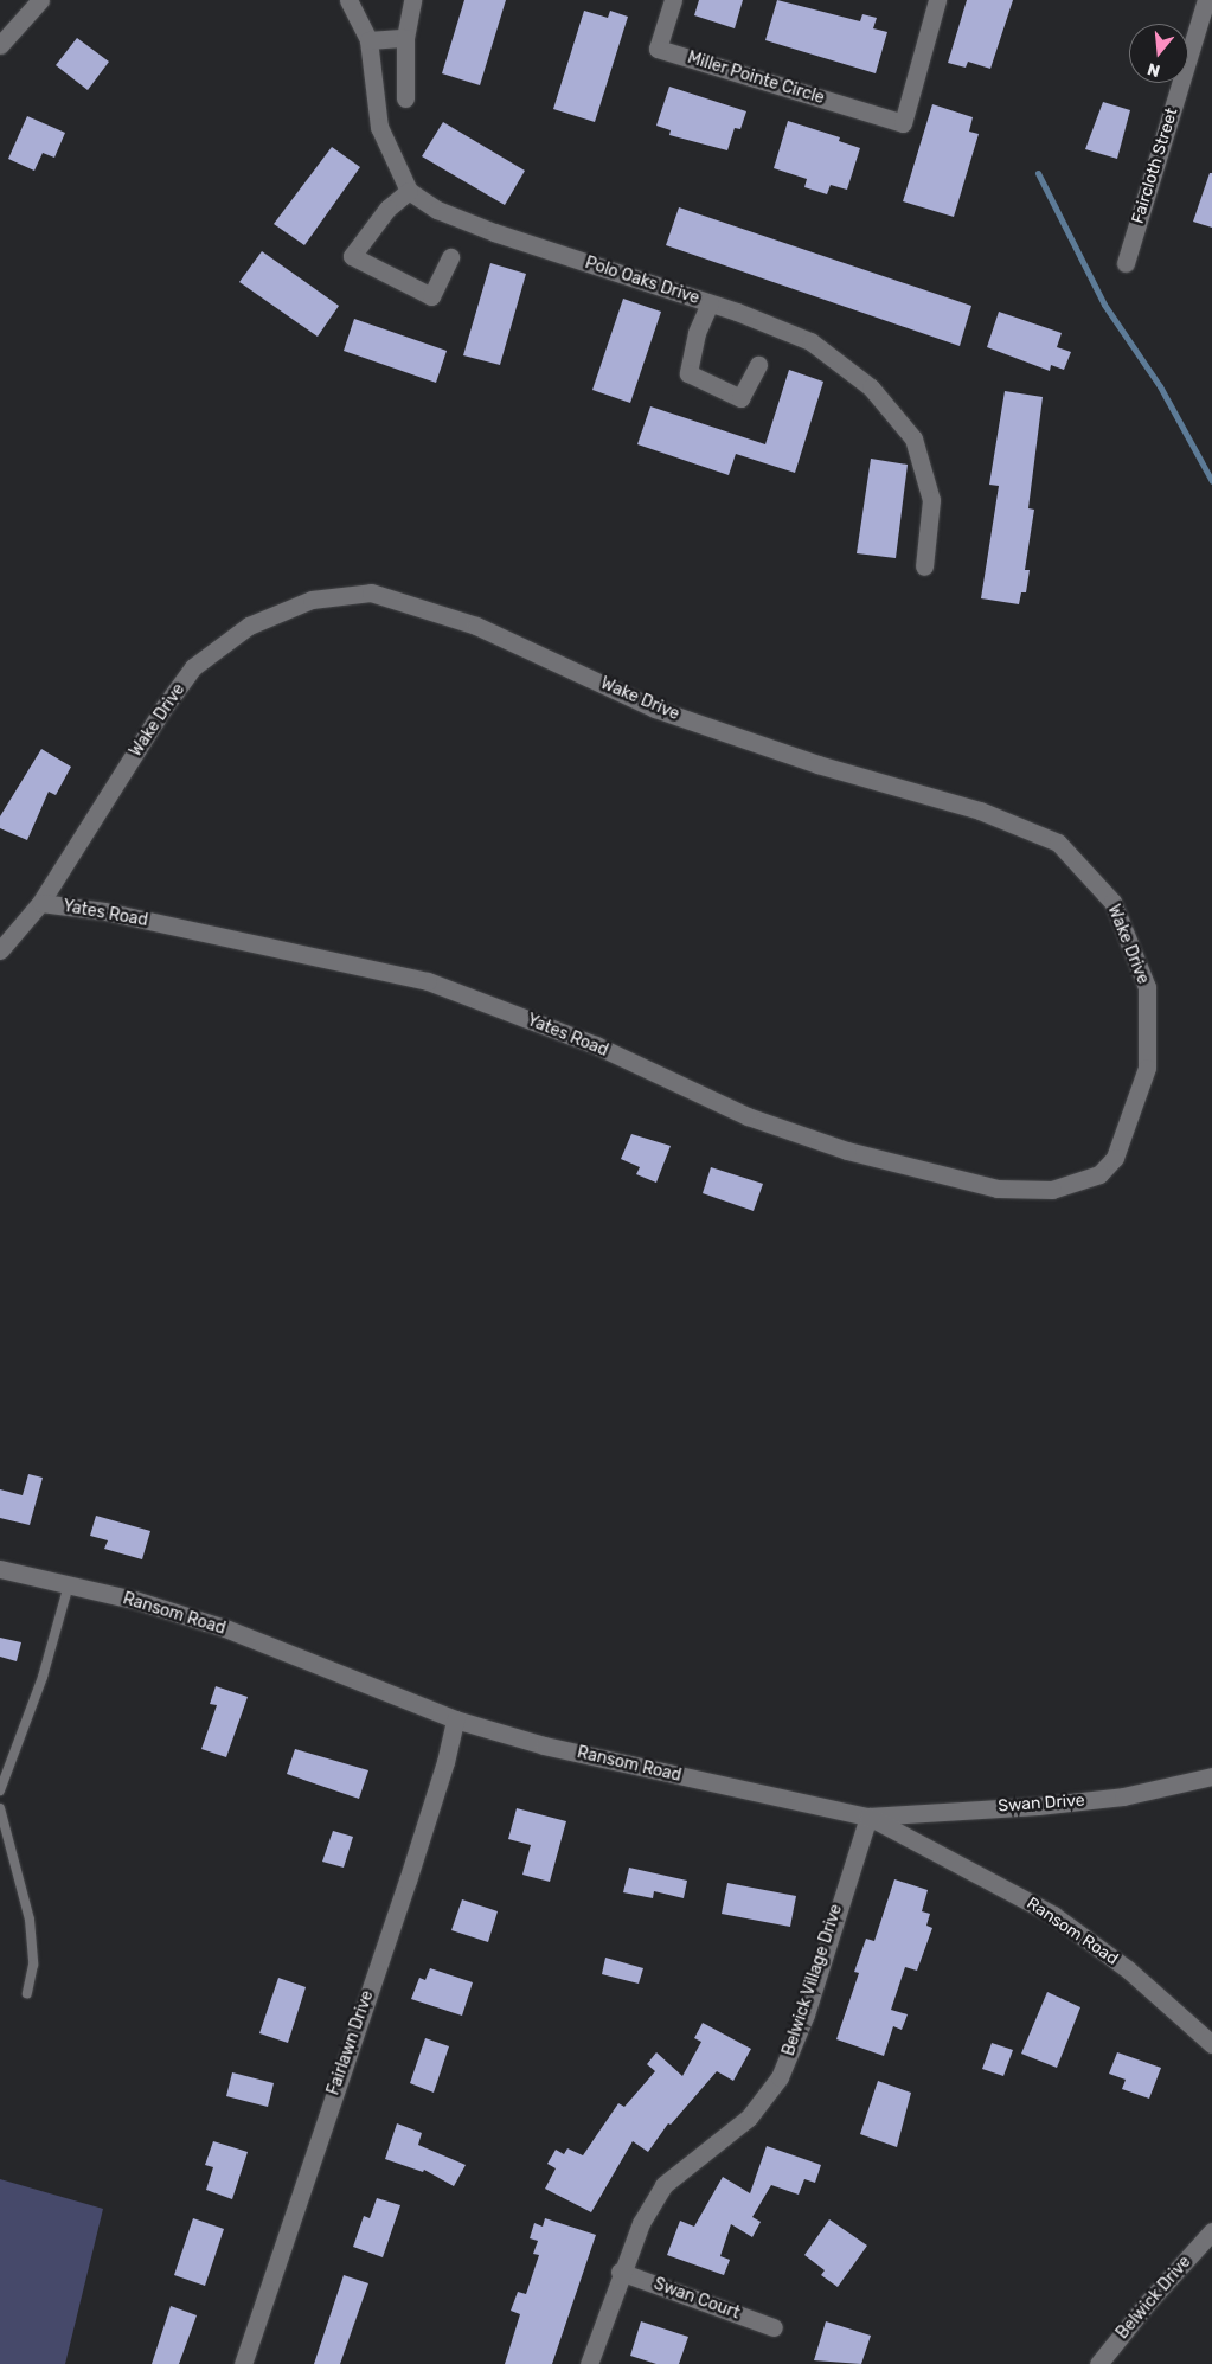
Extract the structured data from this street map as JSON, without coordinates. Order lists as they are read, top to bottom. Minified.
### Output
{"streets":{"street":["Miller Pointe Circle","Faircloth Street","Polo Oaks Drive","Wake Drive","Yates Road","Ransom Road","Swan Drive","Belwick Village Drive","Fairlawn Drive","Belwick Drive","Swan Court"]},"crossings":[["Wake Drive","Yates Road"],["Ransom Road","Swan Drive"],["Ransom Road","Belwick Village Drive"],["Ransom Road","Fairlawn Drive"],["Swan Drive","Belwick Village Drive"],["Belwick Village Drive","Swan Court"]],"north":"bottom"}
